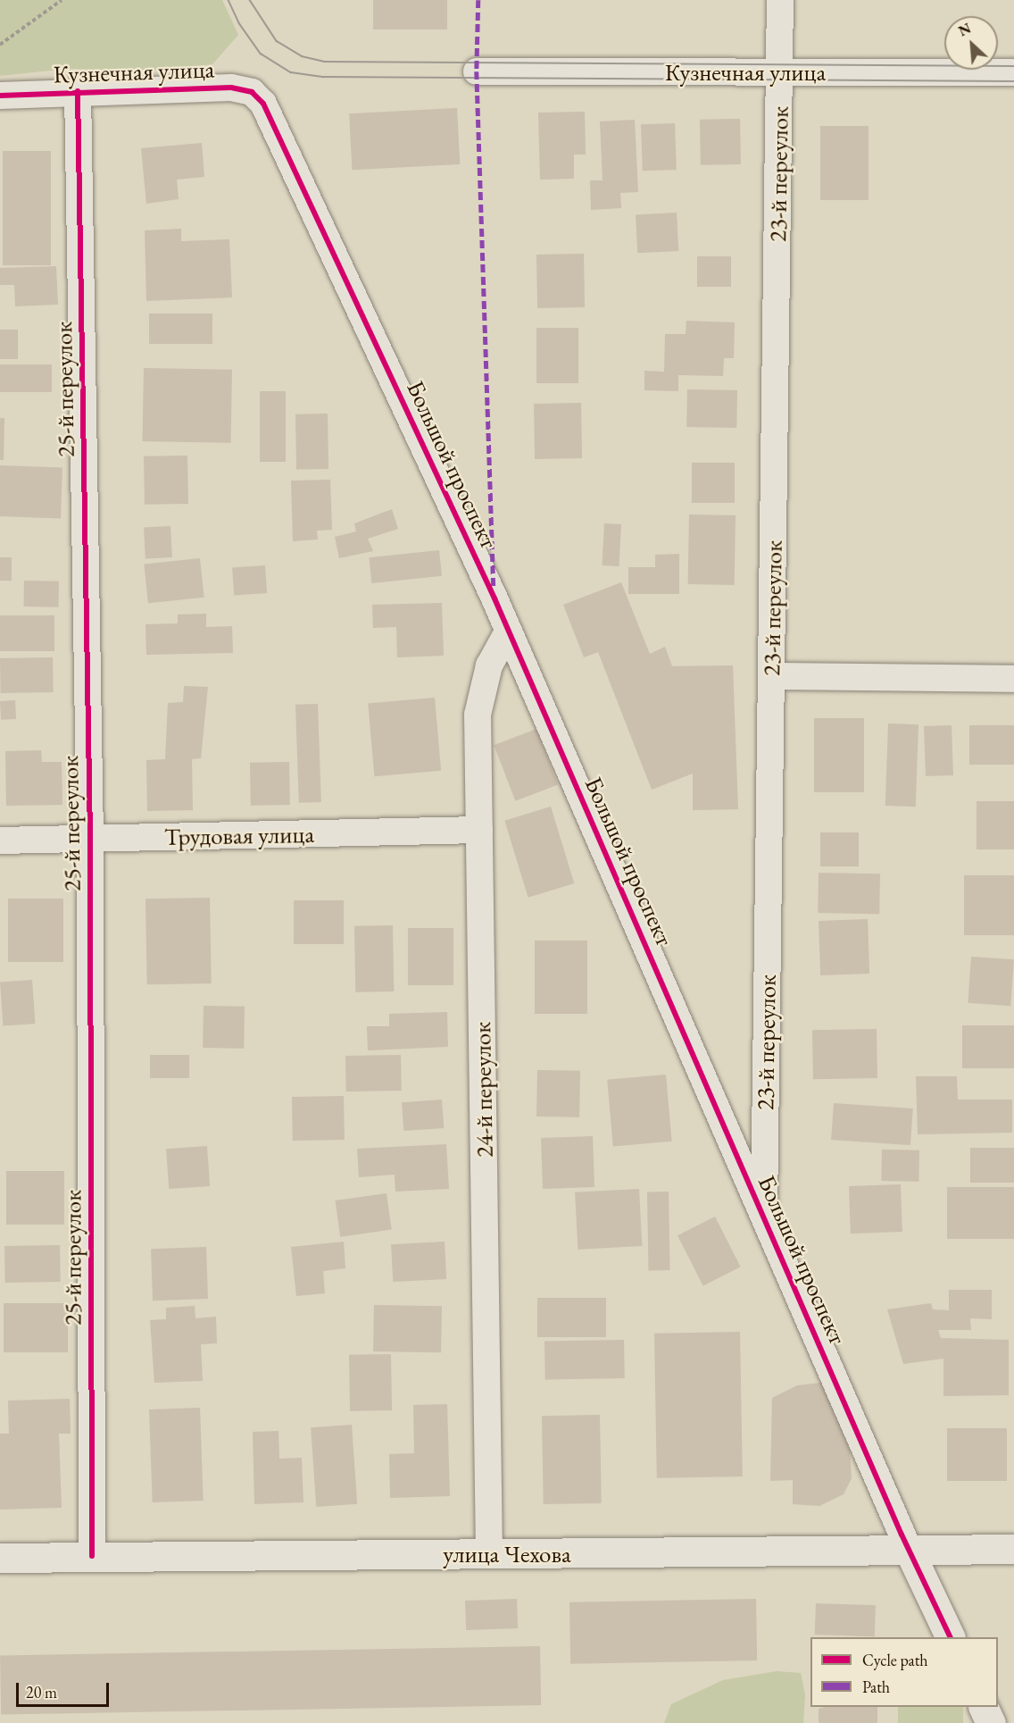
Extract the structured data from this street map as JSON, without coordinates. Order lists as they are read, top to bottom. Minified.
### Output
{"streets":{"main road":["Большой проспект","улица Чехова"],"street":["Кузнечная улица","23-й переулок","25-й переулок","Трудовая улица","24-й переулок"]},"crossings":[["Кузнечная улица","23-й переулок"],["Кузнечная улица","25-й переулок"],["Кузнечная улица","Большой проспект"],["23-й переулок","Большой проспект"],["25-й переулок","Трудовая улица"],["25-й переулок","улица Чехова"],["Большой проспект","24-й переулок"],["Большой проспект","улица Чехова"],["Трудовая улица","24-й переулок"],["24-й переулок","улица Чехова"]],"legend":["Cycle path","Path"],"scale_bar":"20 m","north":"top left"}
